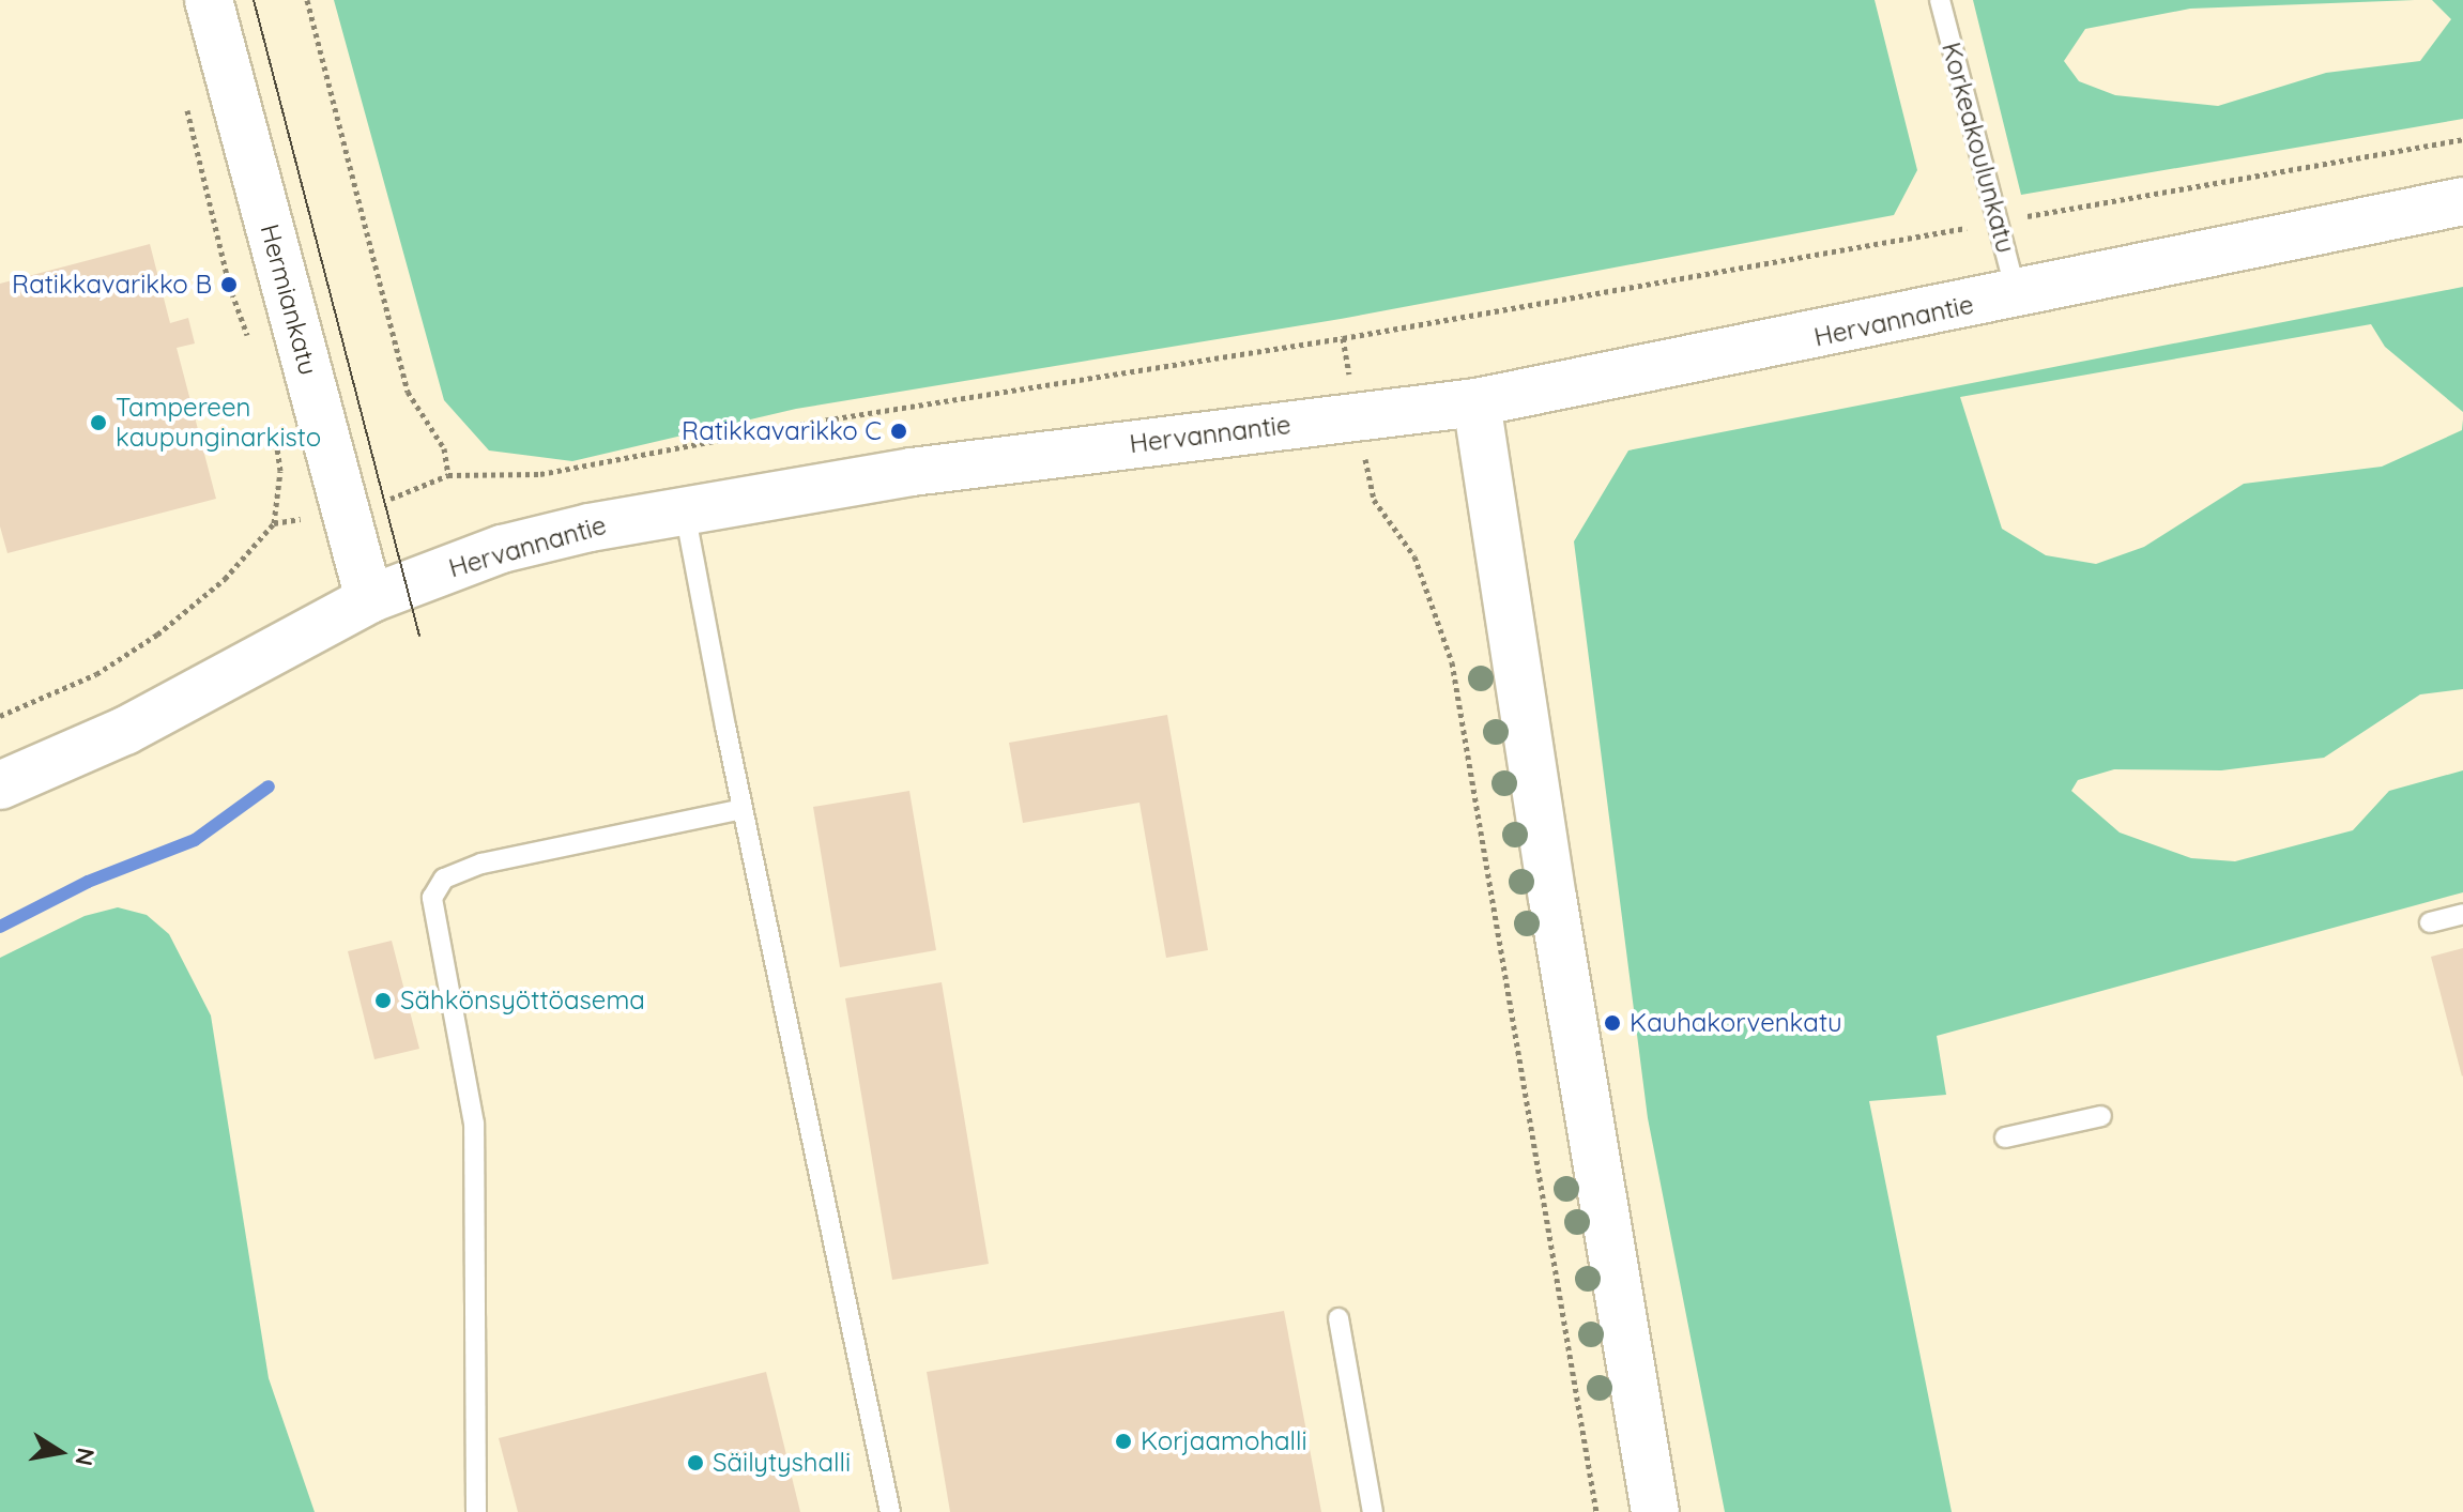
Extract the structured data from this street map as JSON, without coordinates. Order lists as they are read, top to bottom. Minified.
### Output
{"streets":{"main road":["Hermiankatu","Hervannantie"],"lane":["Korkeakoulunkatu"]},"crossings":[["Korkeakoulunkatu","Hervannantie"],["Hermiankatu","Hervannantie"]],"places":["Ratikkavarikko B","Tampereen kaupunginarkisto","Ratikkavarikko C","Sähkönsyöttöasema","Kauhakorvenkatu","Korjaamohalli","Säilytyshalli"],"north":"right"}
